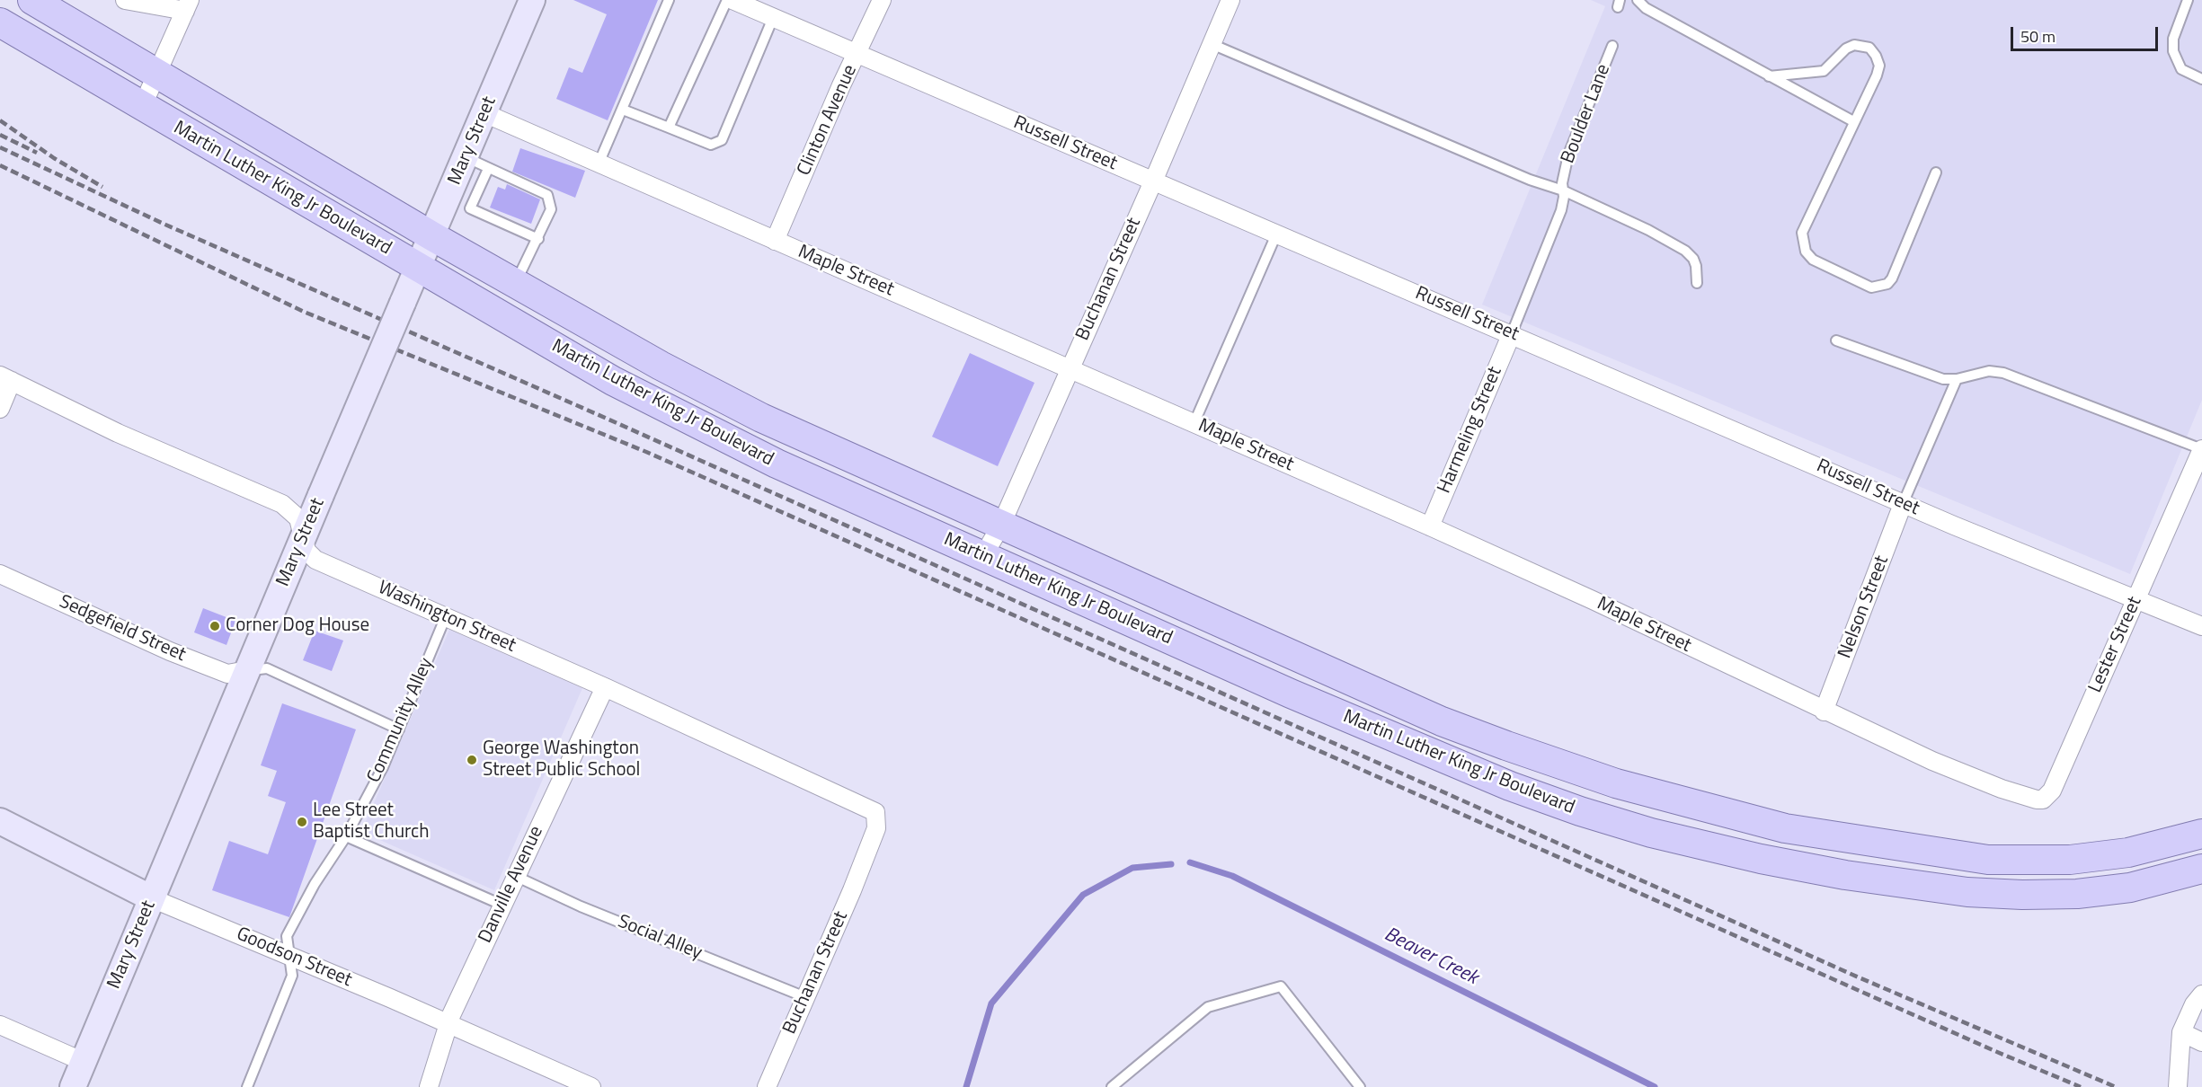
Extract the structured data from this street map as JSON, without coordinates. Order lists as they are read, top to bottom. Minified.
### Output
{"streets":{"main road":["Mary Street","Martin Luther King Jr Boulevard","Goodson Street"],"street":["Clinton Avenue","Russell Street","Maple Street","Buchanan Street","Harmeling Street","Nelson Street","Washington Street","Sedgefield Street","Lester Street","Danville Avenue"],"lane":["Boulder Lane","Community Alley","Social Alley"]},"crossings":[["Boulder Lane","Russell Street"],["Boulder Lane","Harmeling Street"],["Clinton Avenue","Russell Street"],["Clinton Avenue","Maple Street"],["Mary Street","Martin Luther King Jr Boulevard"],["Mary Street","Maple Street"],["Mary Street","Washington Street"],["Mary Street","Sedgefield Street"],["Mary Street","Goodson Street"],["Russell Street","Buchanan Street"],["Russell Street","Harmeling Street"],["Russell Street","Nelson Street"],["Russell Street","Lester Street"],["Martin Luther King Jr Boulevard","Buchanan Street"],["Maple Street","Buchanan Street"],["Maple Street","Harmeling Street"],["Maple Street","Nelson Street"],["Maple Street","Lester Street"],["Buchanan Street","Washington Street"],["Buchanan Street","Social Alley"],["Washington Street","Community Alley"],["Washington Street","Danville Avenue"],["Community Alley","Goodson Street"],["Danville Avenue","Social Alley"],["Danville Avenue","Goodson Street"]],"water":["Beaver Creek"],"places":["Corner Dog House","George Washington Street Public School","Lee Street Baptist Church"],"scale_bar":"50 m"}
